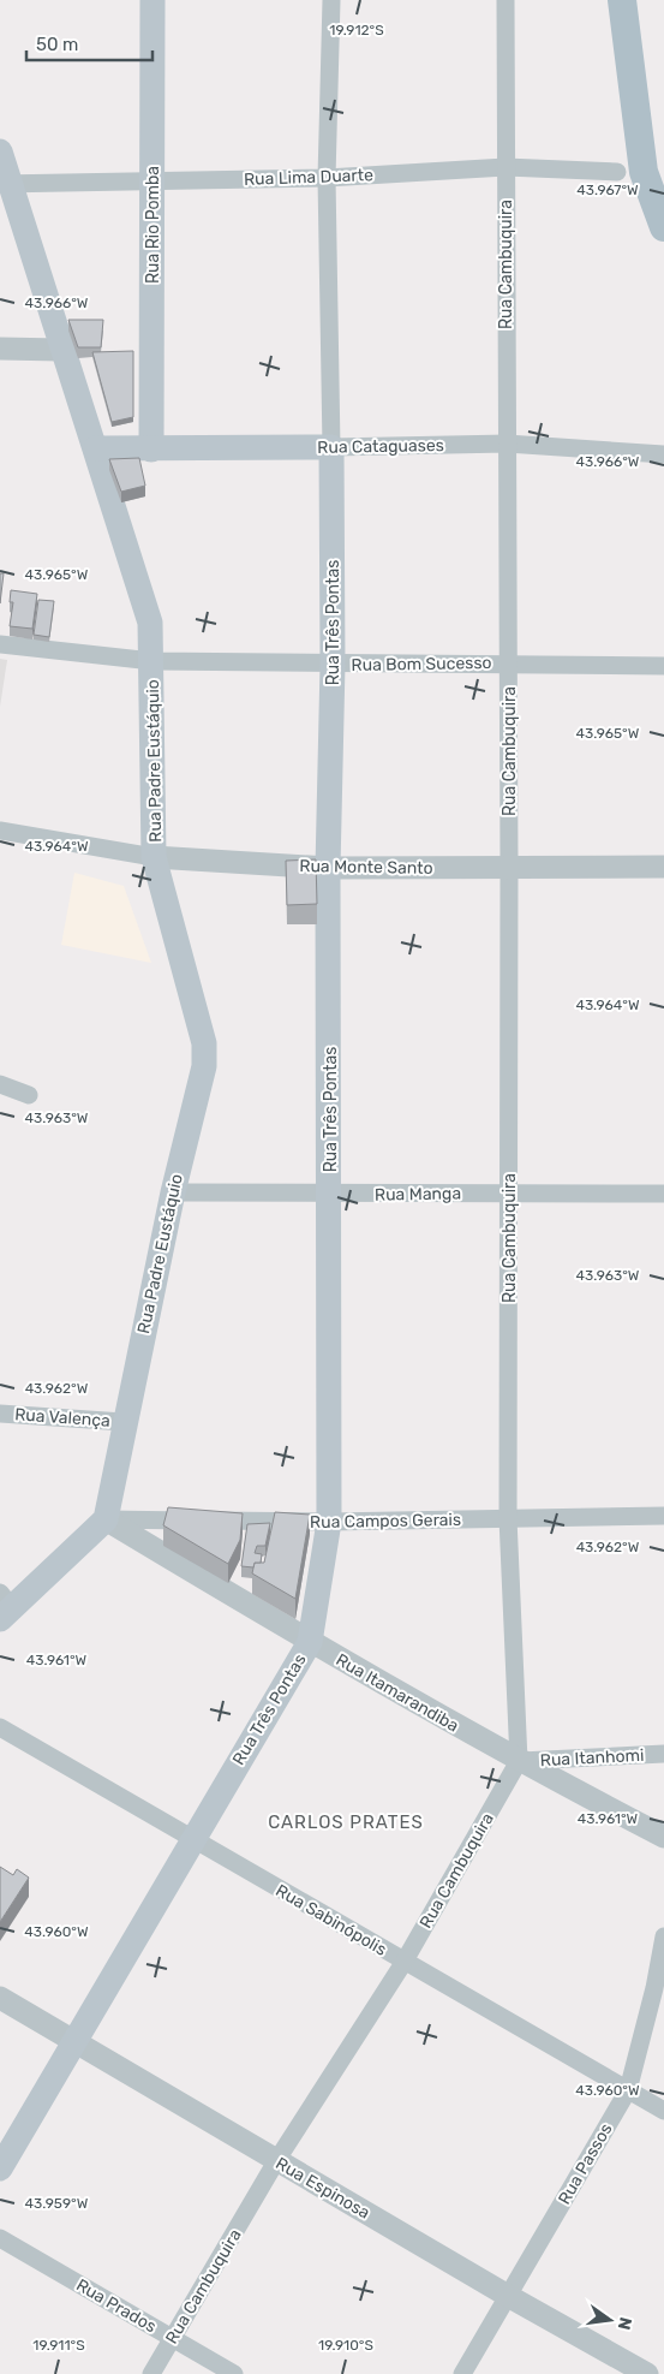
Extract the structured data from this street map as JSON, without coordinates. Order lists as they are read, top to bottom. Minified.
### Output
{"streets":{"main road":["Rua Rio Pomba","Rua Cataguases","Rua Três Pontas","Rua Padre Eustáquio"],"street":["Rua Lima Duarte","Rua Cambuquira","Rua Bom Sucesso","Rua Monte Santo","Rua Manga","Rua Valença","Rua Campos Gerais","Rua Itamarandiba","Rua Itanhomi","Rua Sabinópolis","Rua Passos","Rua Espinosa","Rua Prados"]},"crossings":[["Rua Lima Duarte","Rua Rio Pomba"],["Rua Lima Duarte","Rua Cambuquira"],["Rua Lima Duarte","Rua Três Pontas"],["Rua Lima Duarte","Rua Padre Eustáquio"],["Rua Rio Pomba","Rua Cataguases"],["Rua Cambuquira","Rua Cataguases"],["Rua Cambuquira","Rua Bom Sucesso"],["Rua Cambuquira","Rua Monte Santo"],["Rua Cambuquira","Rua Manga"],["Rua Cambuquira","Rua Campos Gerais"],["Rua Cambuquira","Rua Itamarandiba"],["Rua Cambuquira","Rua Itanhomi"],["Rua Cambuquira","Rua Sabinópolis"],["Rua Cambuquira","Rua Espinosa"],["Rua Cambuquira","Rua Prados"],["Rua Cataguases","Rua Três Pontas"],["Rua Cataguases","Rua Padre Eustáquio"],["Rua Três Pontas","Rua Bom Sucesso"],["Rua Três Pontas","Rua Monte Santo"],["Rua Três Pontas","Rua Manga"],["Rua Três Pontas","Rua Campos Gerais"],["Rua Três Pontas","Rua Itamarandiba"],["Rua Três Pontas","Rua Sabinópolis"],["Rua Três Pontas","Rua Espinosa"],["Rua Bom Sucesso","Rua Padre Eustáquio"],["Rua Padre Eustáquio","Rua Monte Santo"],["Rua Padre Eustáquio","Rua Manga"],["Rua Padre Eustáquio","Rua Valença"],["Rua Padre Eustáquio","Rua Campos Gerais"],["Rua Padre Eustáquio","Rua Itamarandiba"],["Rua Campos Gerais","Rua Itamarandiba"],["Rua Itamarandiba","Rua Itanhomi"],["Rua Sabinópolis","Rua Passos"],["Rua Passos","Rua Espinosa"]],"districts":["CARLOS PRATES"],"scale_bar":"50 m","north":"right","coordinates":["19.912°S","43.967°W","43.966°W","43.965°W","43.964°W","43.963°W","43.962°W","43.961°W","43.960°W","43.959°W","19.911°S","19.910°S"]}
